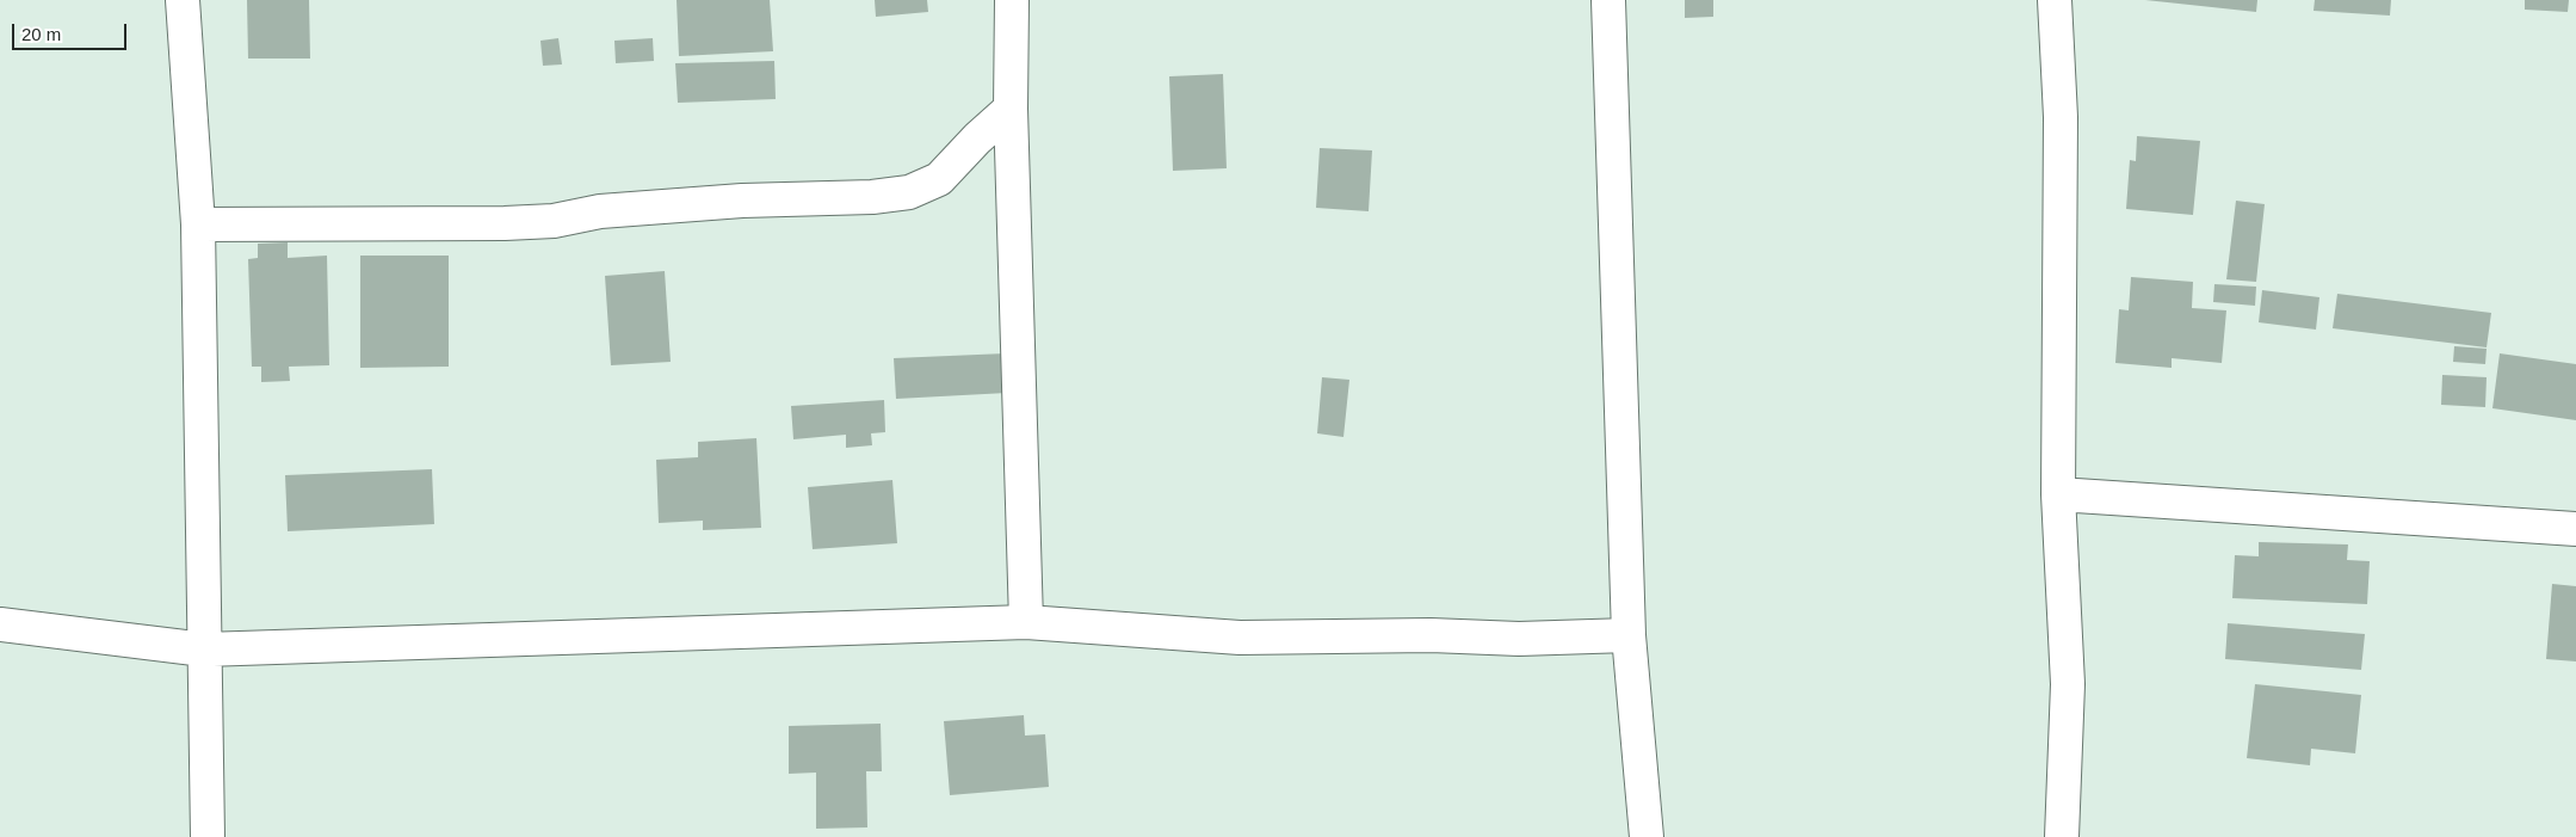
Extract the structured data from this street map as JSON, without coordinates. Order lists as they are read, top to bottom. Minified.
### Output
{"scale_bar":"20 m"}
